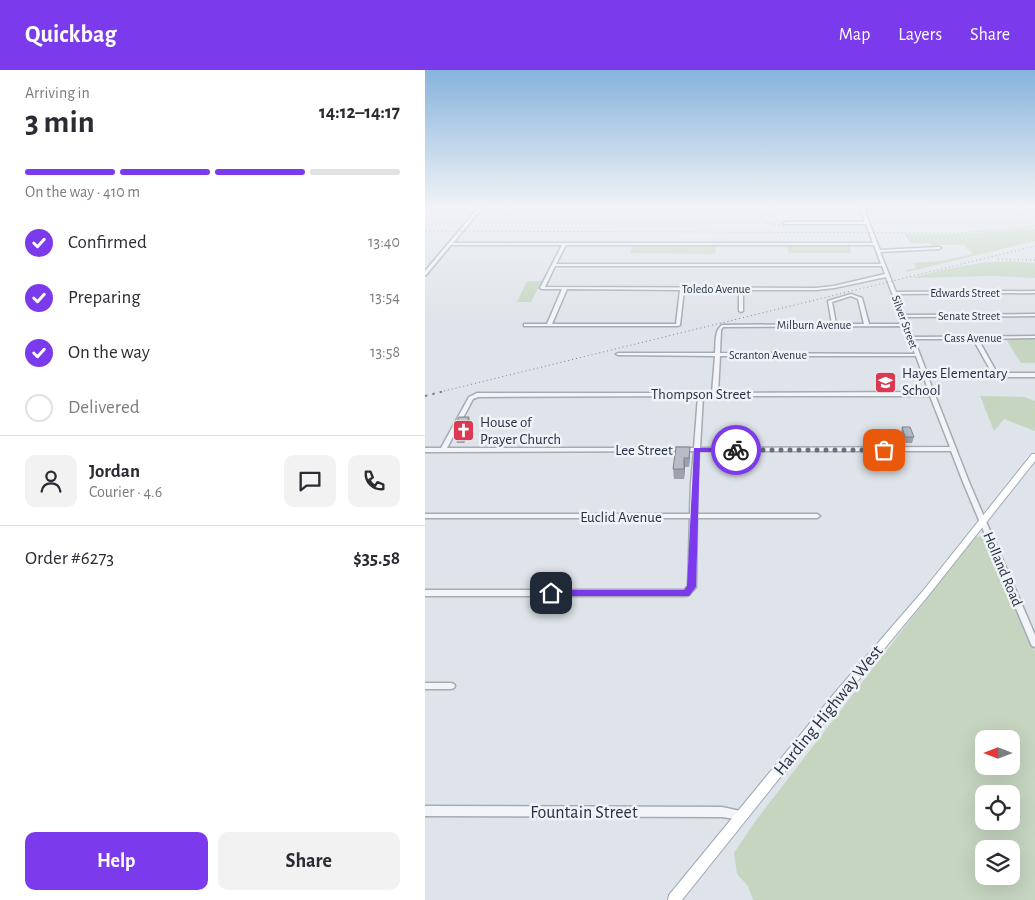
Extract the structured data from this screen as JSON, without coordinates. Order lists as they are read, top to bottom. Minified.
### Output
{"streets":{"main road":["Harding Highway West"],"street":["Toledo Avenue","Edwards Street","Senate Street","Silver Street","Milburn Avenue","Cass Avenue","Scranton Avenue","Thompson Street","Lee Street","Euclid Avenue","Holland Road","Fountain Street"]},"crossings":[["Toledo Avenue","Silver Street"],["Edwards Street","Silver Street"],["Senate Street","Silver Street"],["Silver Street","Milburn Avenue"],["Silver Street","Cass Avenue"],["Silver Street","Scranton Avenue"],["Silver Street","Thompson Street"],["Silver Street","Lee Street"],["Silver Street","Holland Road"],["Silver Street","Harding Highway West"],["Milburn Avenue","Scranton Avenue"],["Thompson Street","Lee Street"],["Holland Road","Harding Highway West"],["Harding Highway West","Fountain Street"]],"places":{"school or university":["Hayes Elementary School"],"church":["House of Prayer Church"]},"north":"left","page":{"header":"Quickbag","nav":["Map","Layers","Share"],"heading":["3 min","Arriving in","14:12–14:17"],"panel":["Jordan","Courier · 4.6","Order #6273","$35.58"],"bar":"On the way · 410 m","list":[["Confirmed","13:40"],["Preparing","13:54"],["On the way","13:58"],"Delivered"],"buttons":["Help","Share"]}}
